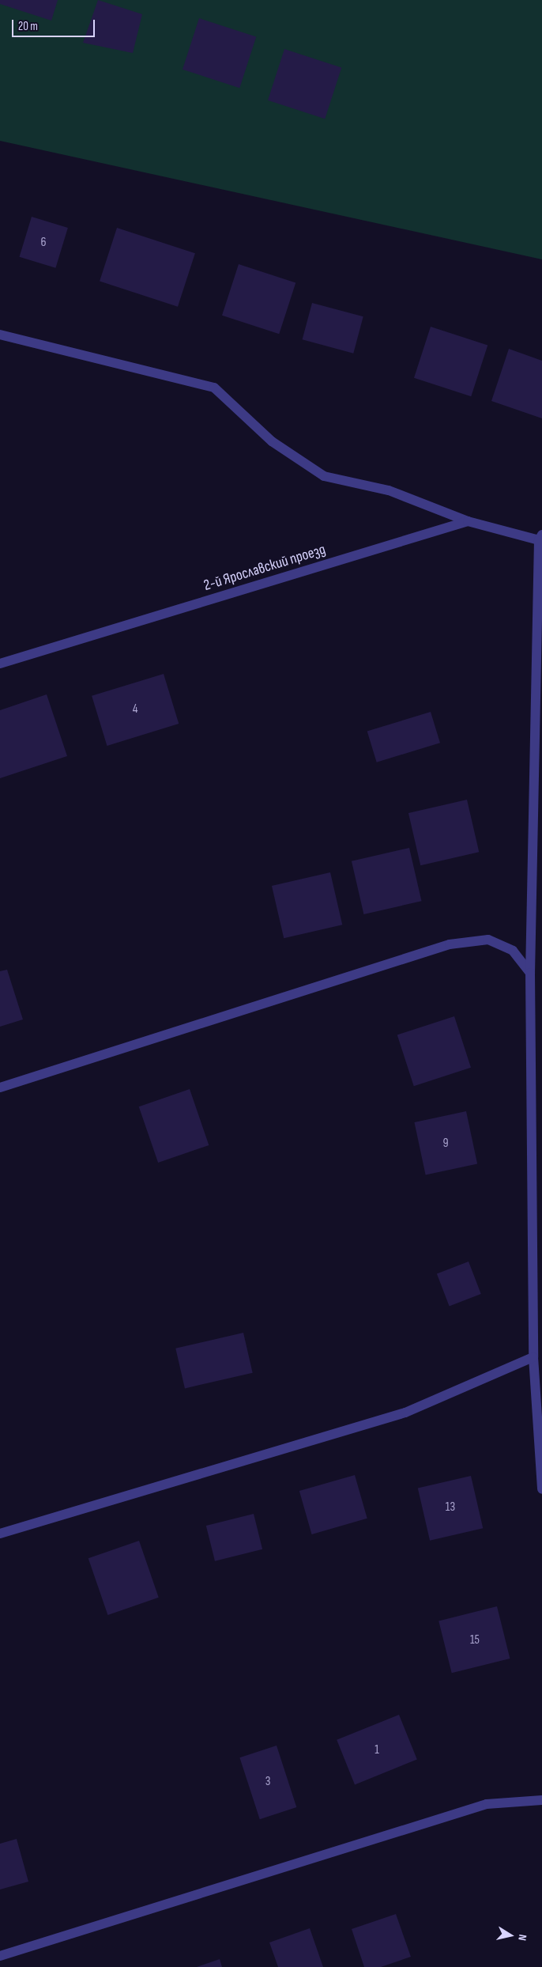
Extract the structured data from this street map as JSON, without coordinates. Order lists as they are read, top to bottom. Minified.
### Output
{"streets":{"street":["2-й Ярославский проезд"]},"house_numbers":["6","4","9","13","15","1","3"],"scale_bar":"20 m","north":"right"}
